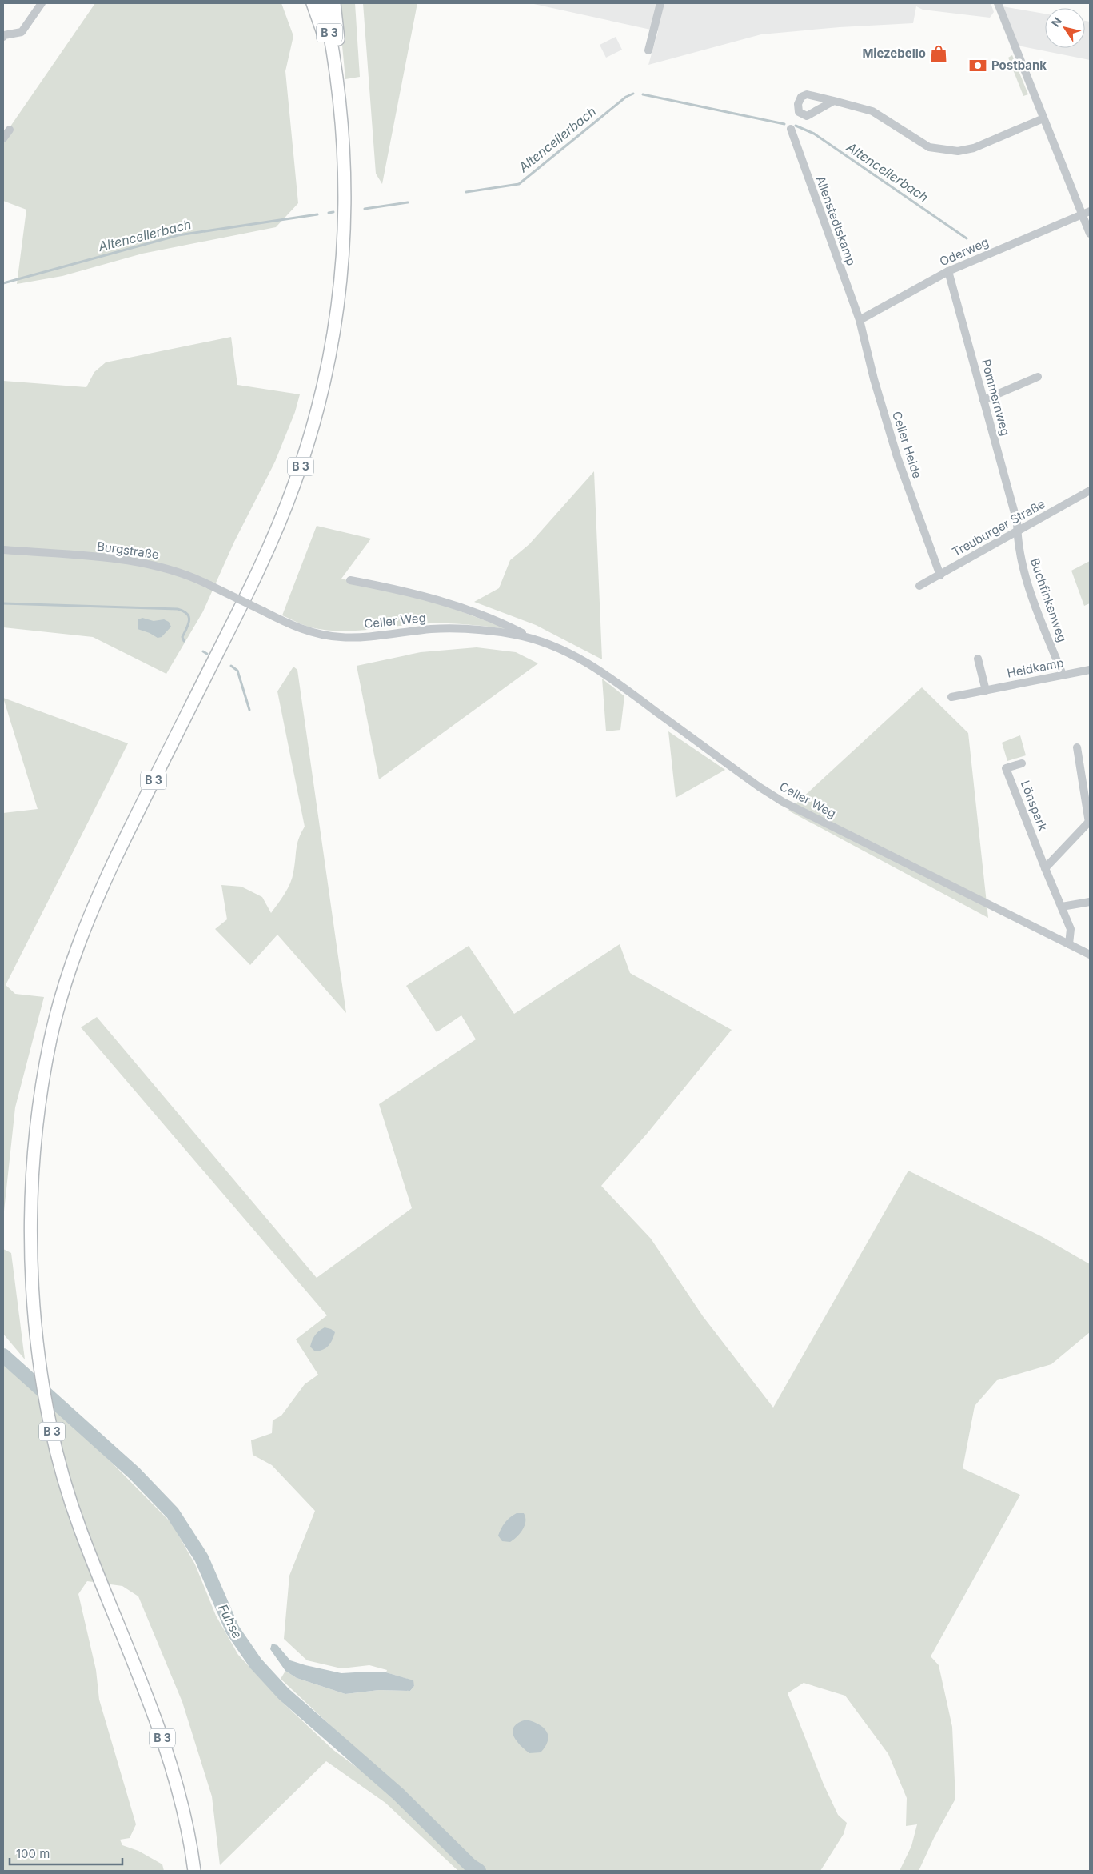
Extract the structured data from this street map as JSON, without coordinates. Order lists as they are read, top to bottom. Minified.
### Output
{"streets":{"highway":["B 3"],"street":["Allenstedtskamp","Oderweg","Pommernweg","Celler Heide","Treuburger Straße","Burgstraße","Buchfinkenweg","Celler Weg","Heidkamp","Lönspark"]},"crossings":[["Allenstedtskamp","Oderweg"],["Allenstedtskamp","Celler Heide"],["Oderweg","Pommernweg"],["Oderweg","Celler Heide"],["Pommernweg","Treuburger Straße"],["Pommernweg","Buchfinkenweg"],["Celler Heide","Treuburger Straße"],["Treuburger Straße","Buchfinkenweg"],["Burgstraße","Celler Weg"],["Buchfinkenweg","Heidkamp"],["Celler Weg","Lönspark"]],"water":["Altencellerbach","Fuhse"],"places":{"shop":["Miezebello"],"bank":["Postbank"]},"scale_bar":"100 m","north":"top left"}
